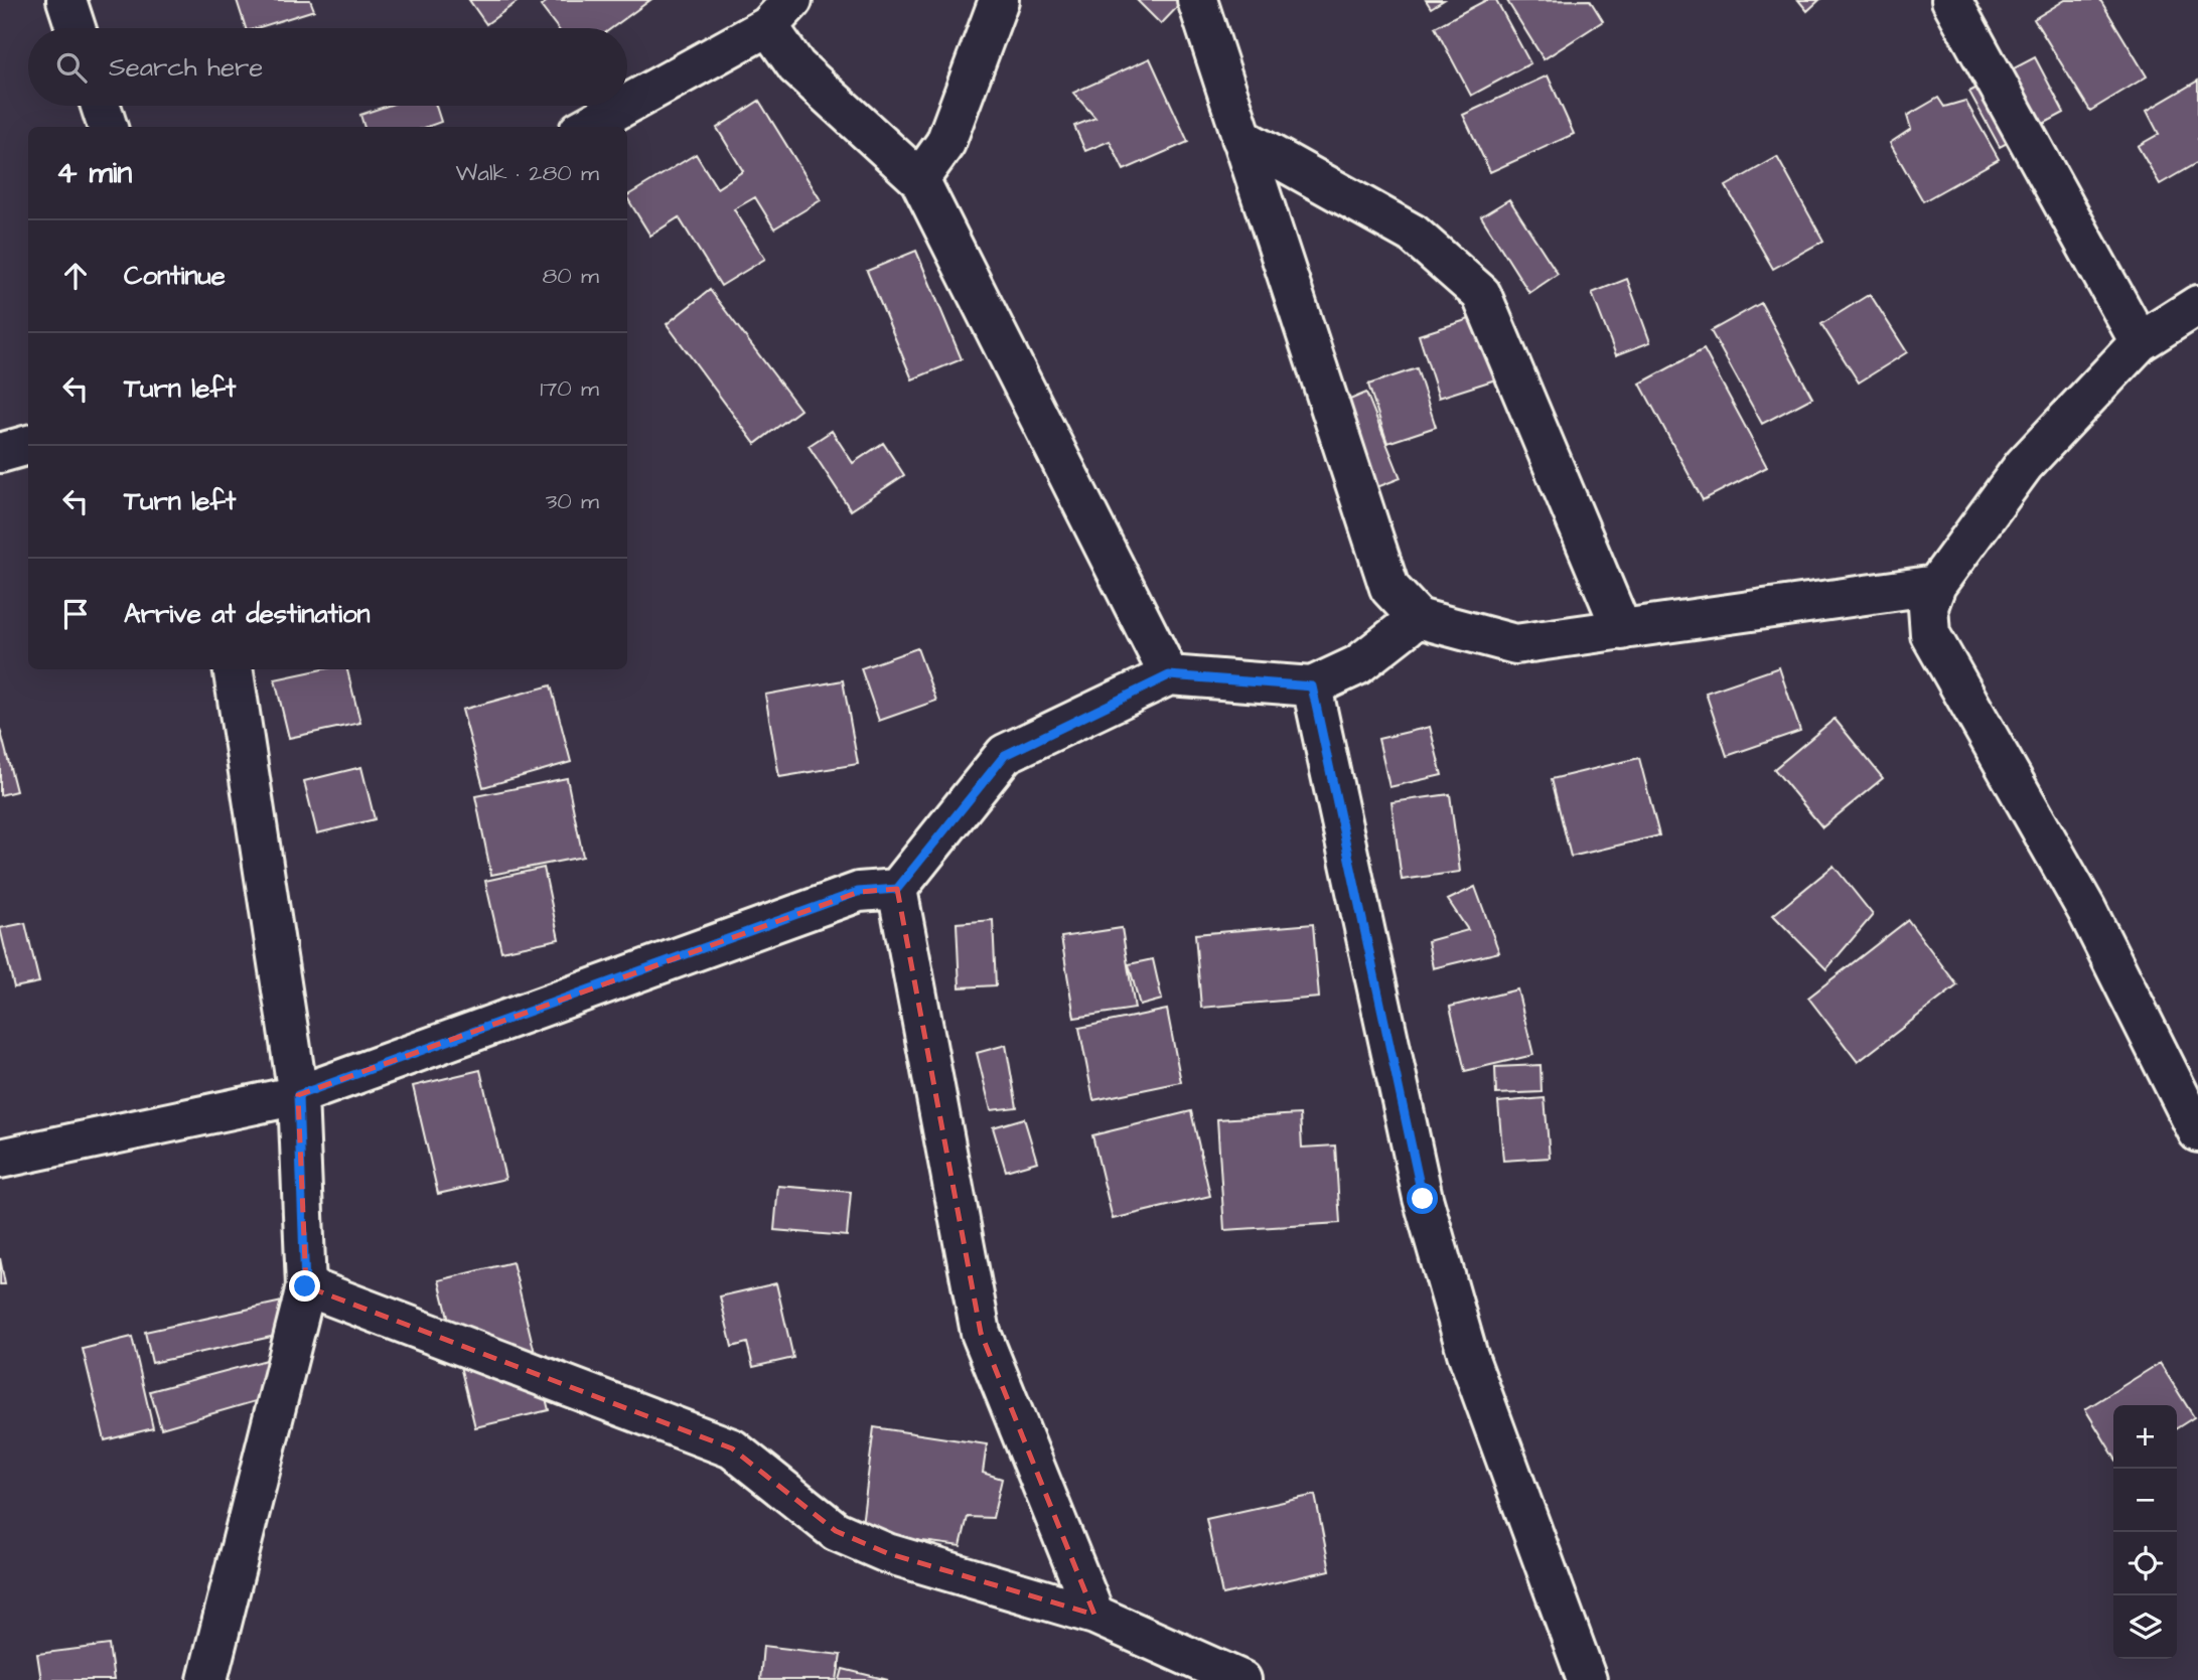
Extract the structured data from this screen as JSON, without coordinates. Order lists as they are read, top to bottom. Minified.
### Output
{"page":{"search":"Search here","heading":["4 min","Walk · 280 m"],"list":[["Continue","80 m"],["Turn left","170 m"],["Turn left","30 m"],"Arrive at destination"],"map_buttons":["+","−"]}}
